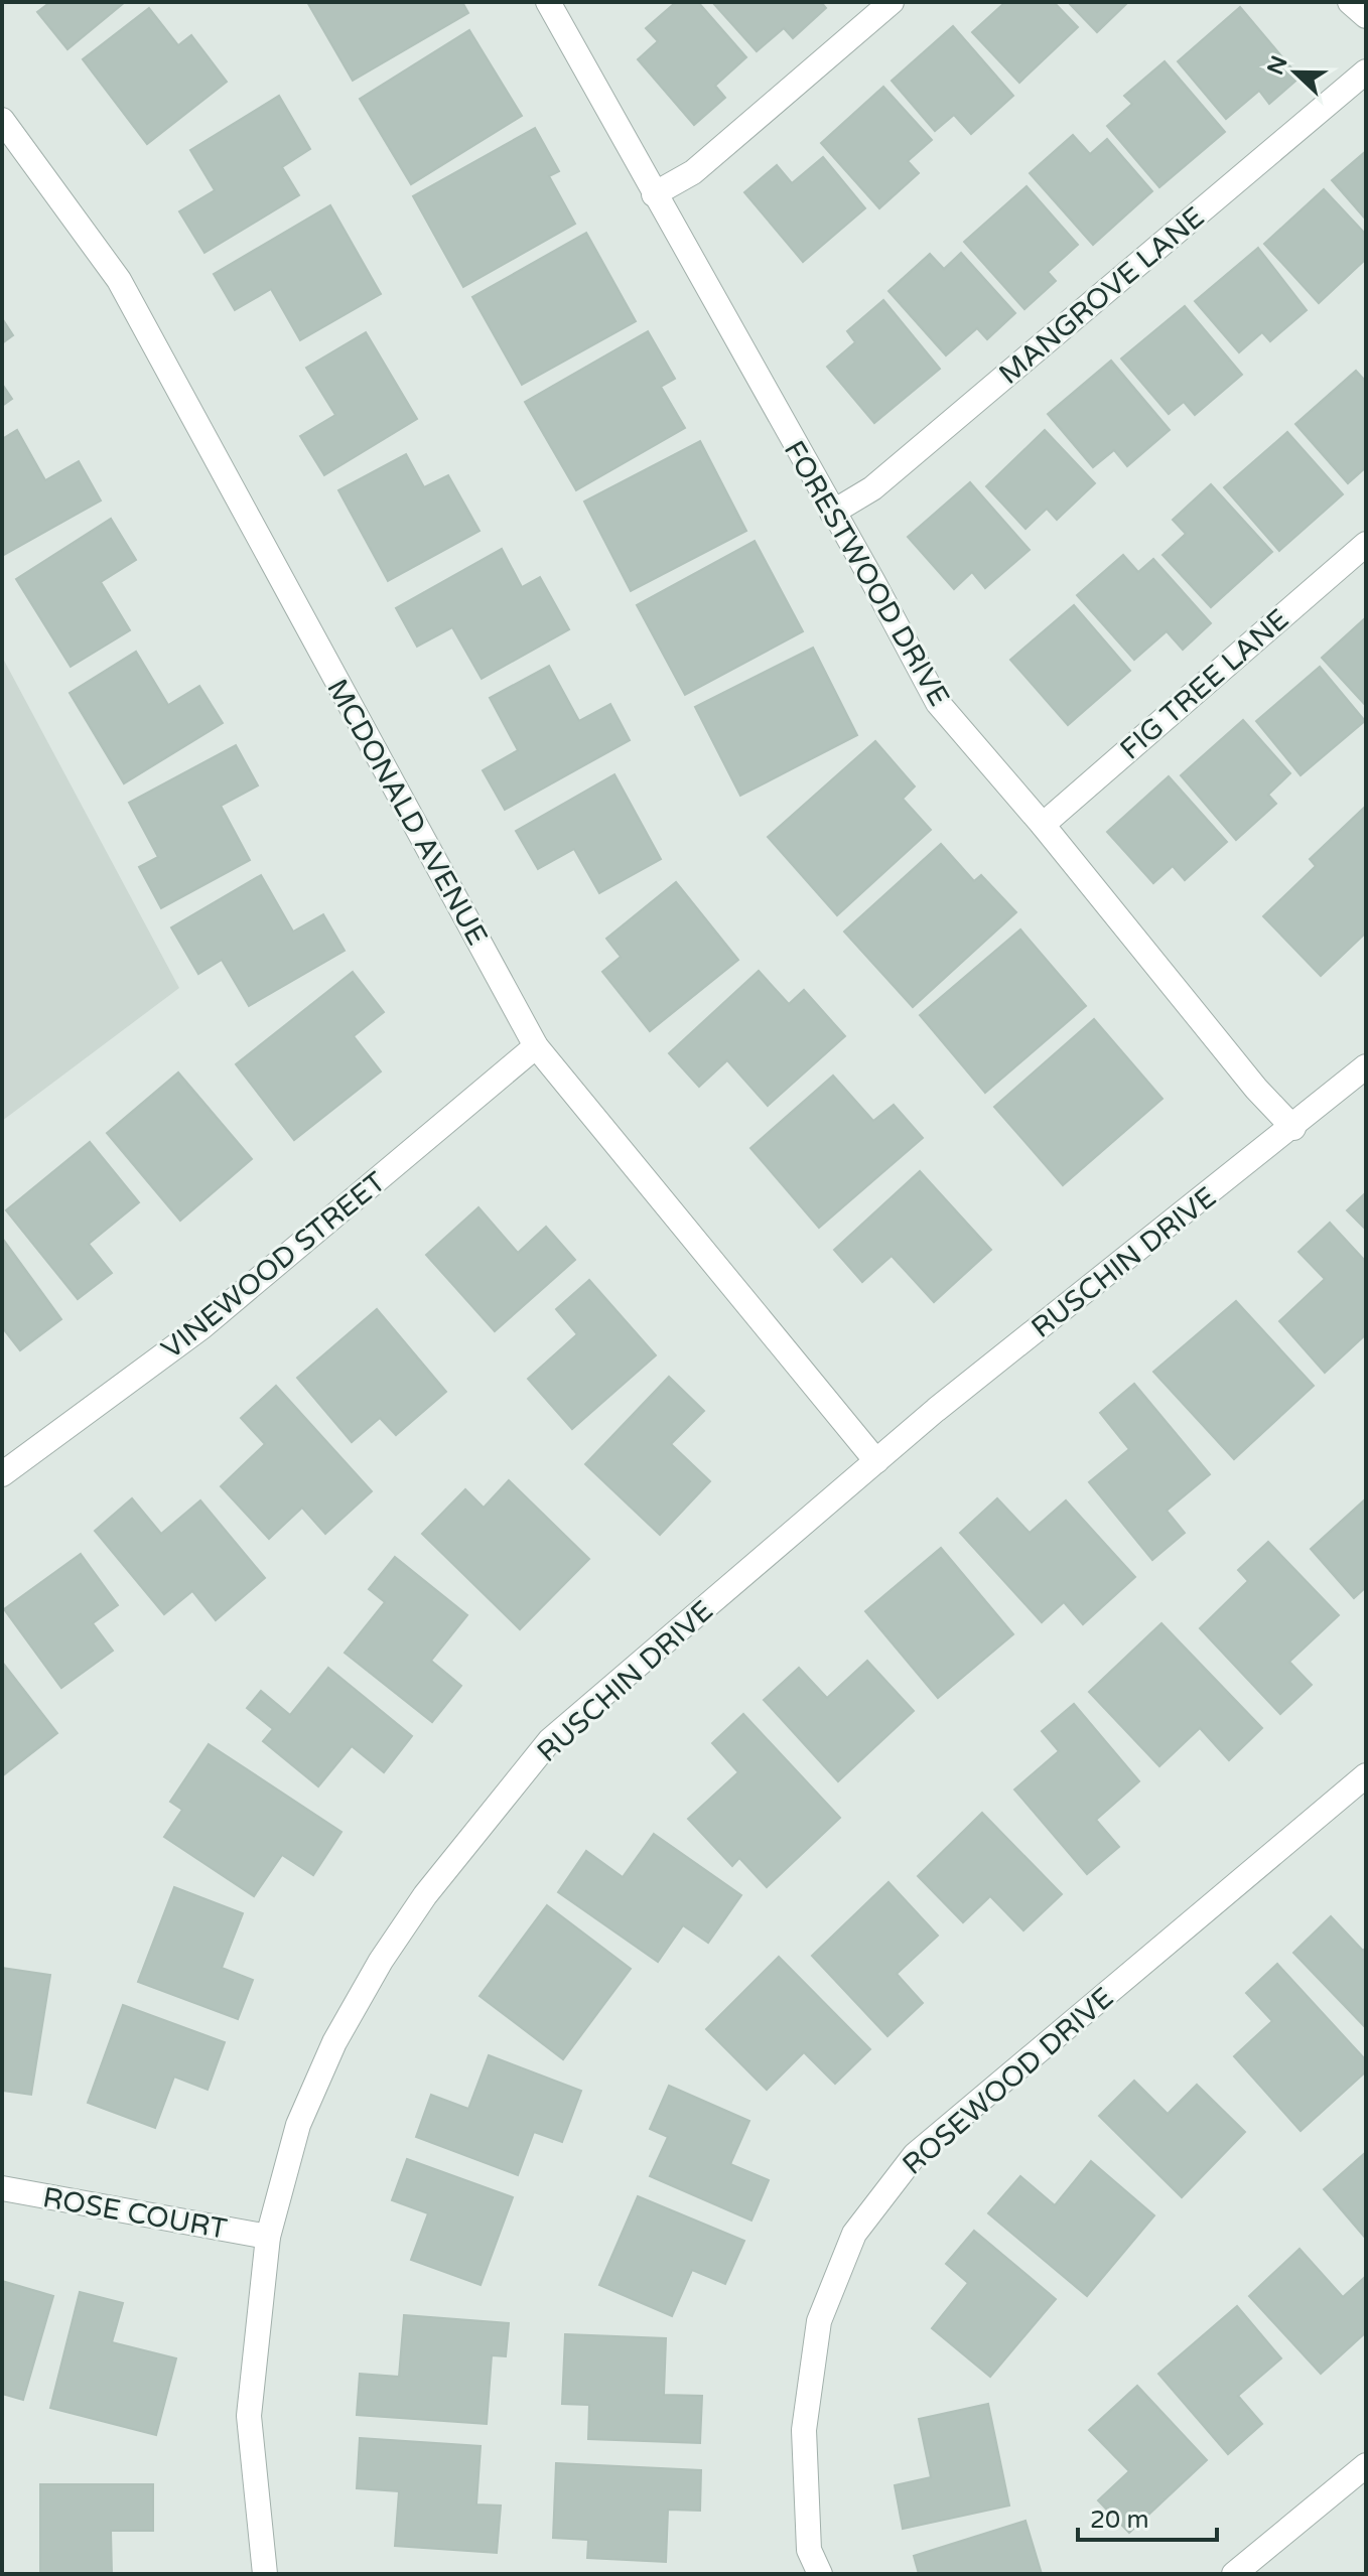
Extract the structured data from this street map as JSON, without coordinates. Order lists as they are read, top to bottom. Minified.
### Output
{"streets":{"street":["MANGROVE LANE","FORESTWOOD DRIVE","FIG TREE LANE","MCDONALD AVENUE","RUSCHIN DRIVE","VINEWOOD STREET","ROSEWOOD DRIVE","ROSE COURT"]},"crossings":[["MANGROVE LANE","FORESTWOOD DRIVE"],["FORESTWOOD DRIVE","FIG TREE LANE"],["FORESTWOOD DRIVE","RUSCHIN DRIVE"],["MCDONALD AVENUE","RUSCHIN DRIVE"],["MCDONALD AVENUE","VINEWOOD STREET"],["RUSCHIN DRIVE","ROSE COURT"]],"scale_bar":"20 m","north":"left"}
